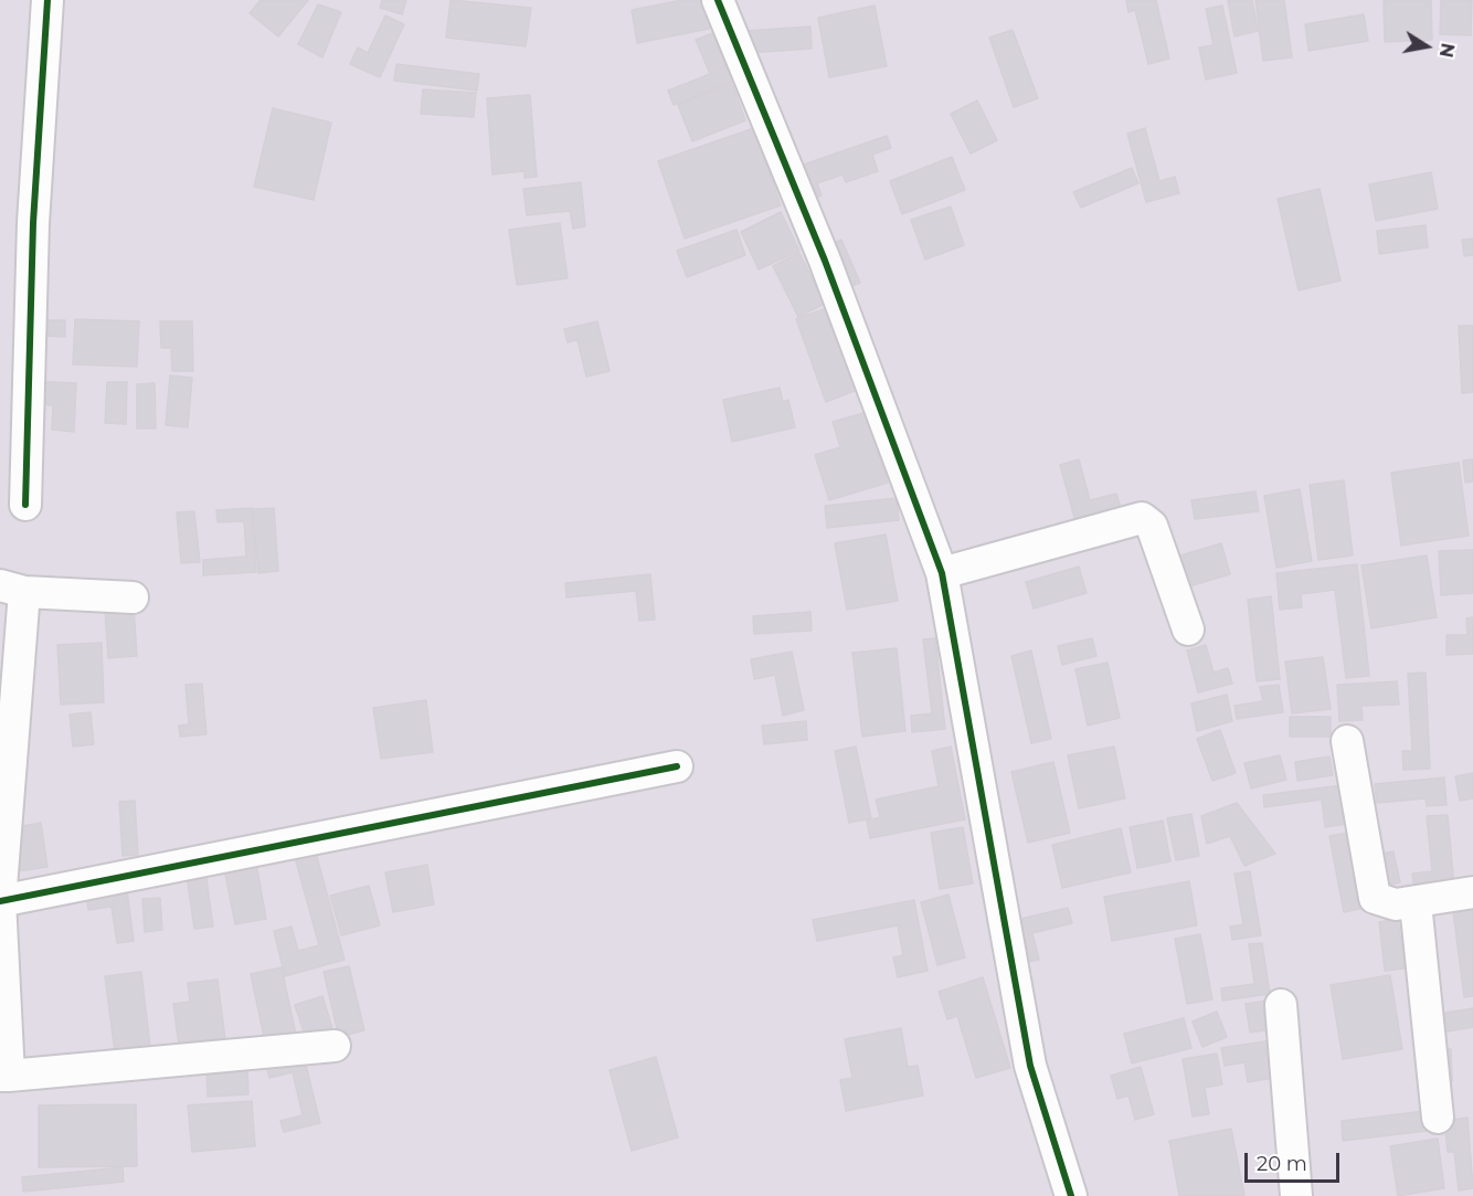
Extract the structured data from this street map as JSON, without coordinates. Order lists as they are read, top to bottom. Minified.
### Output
{"scale_bar":"20 m","north":"right"}
